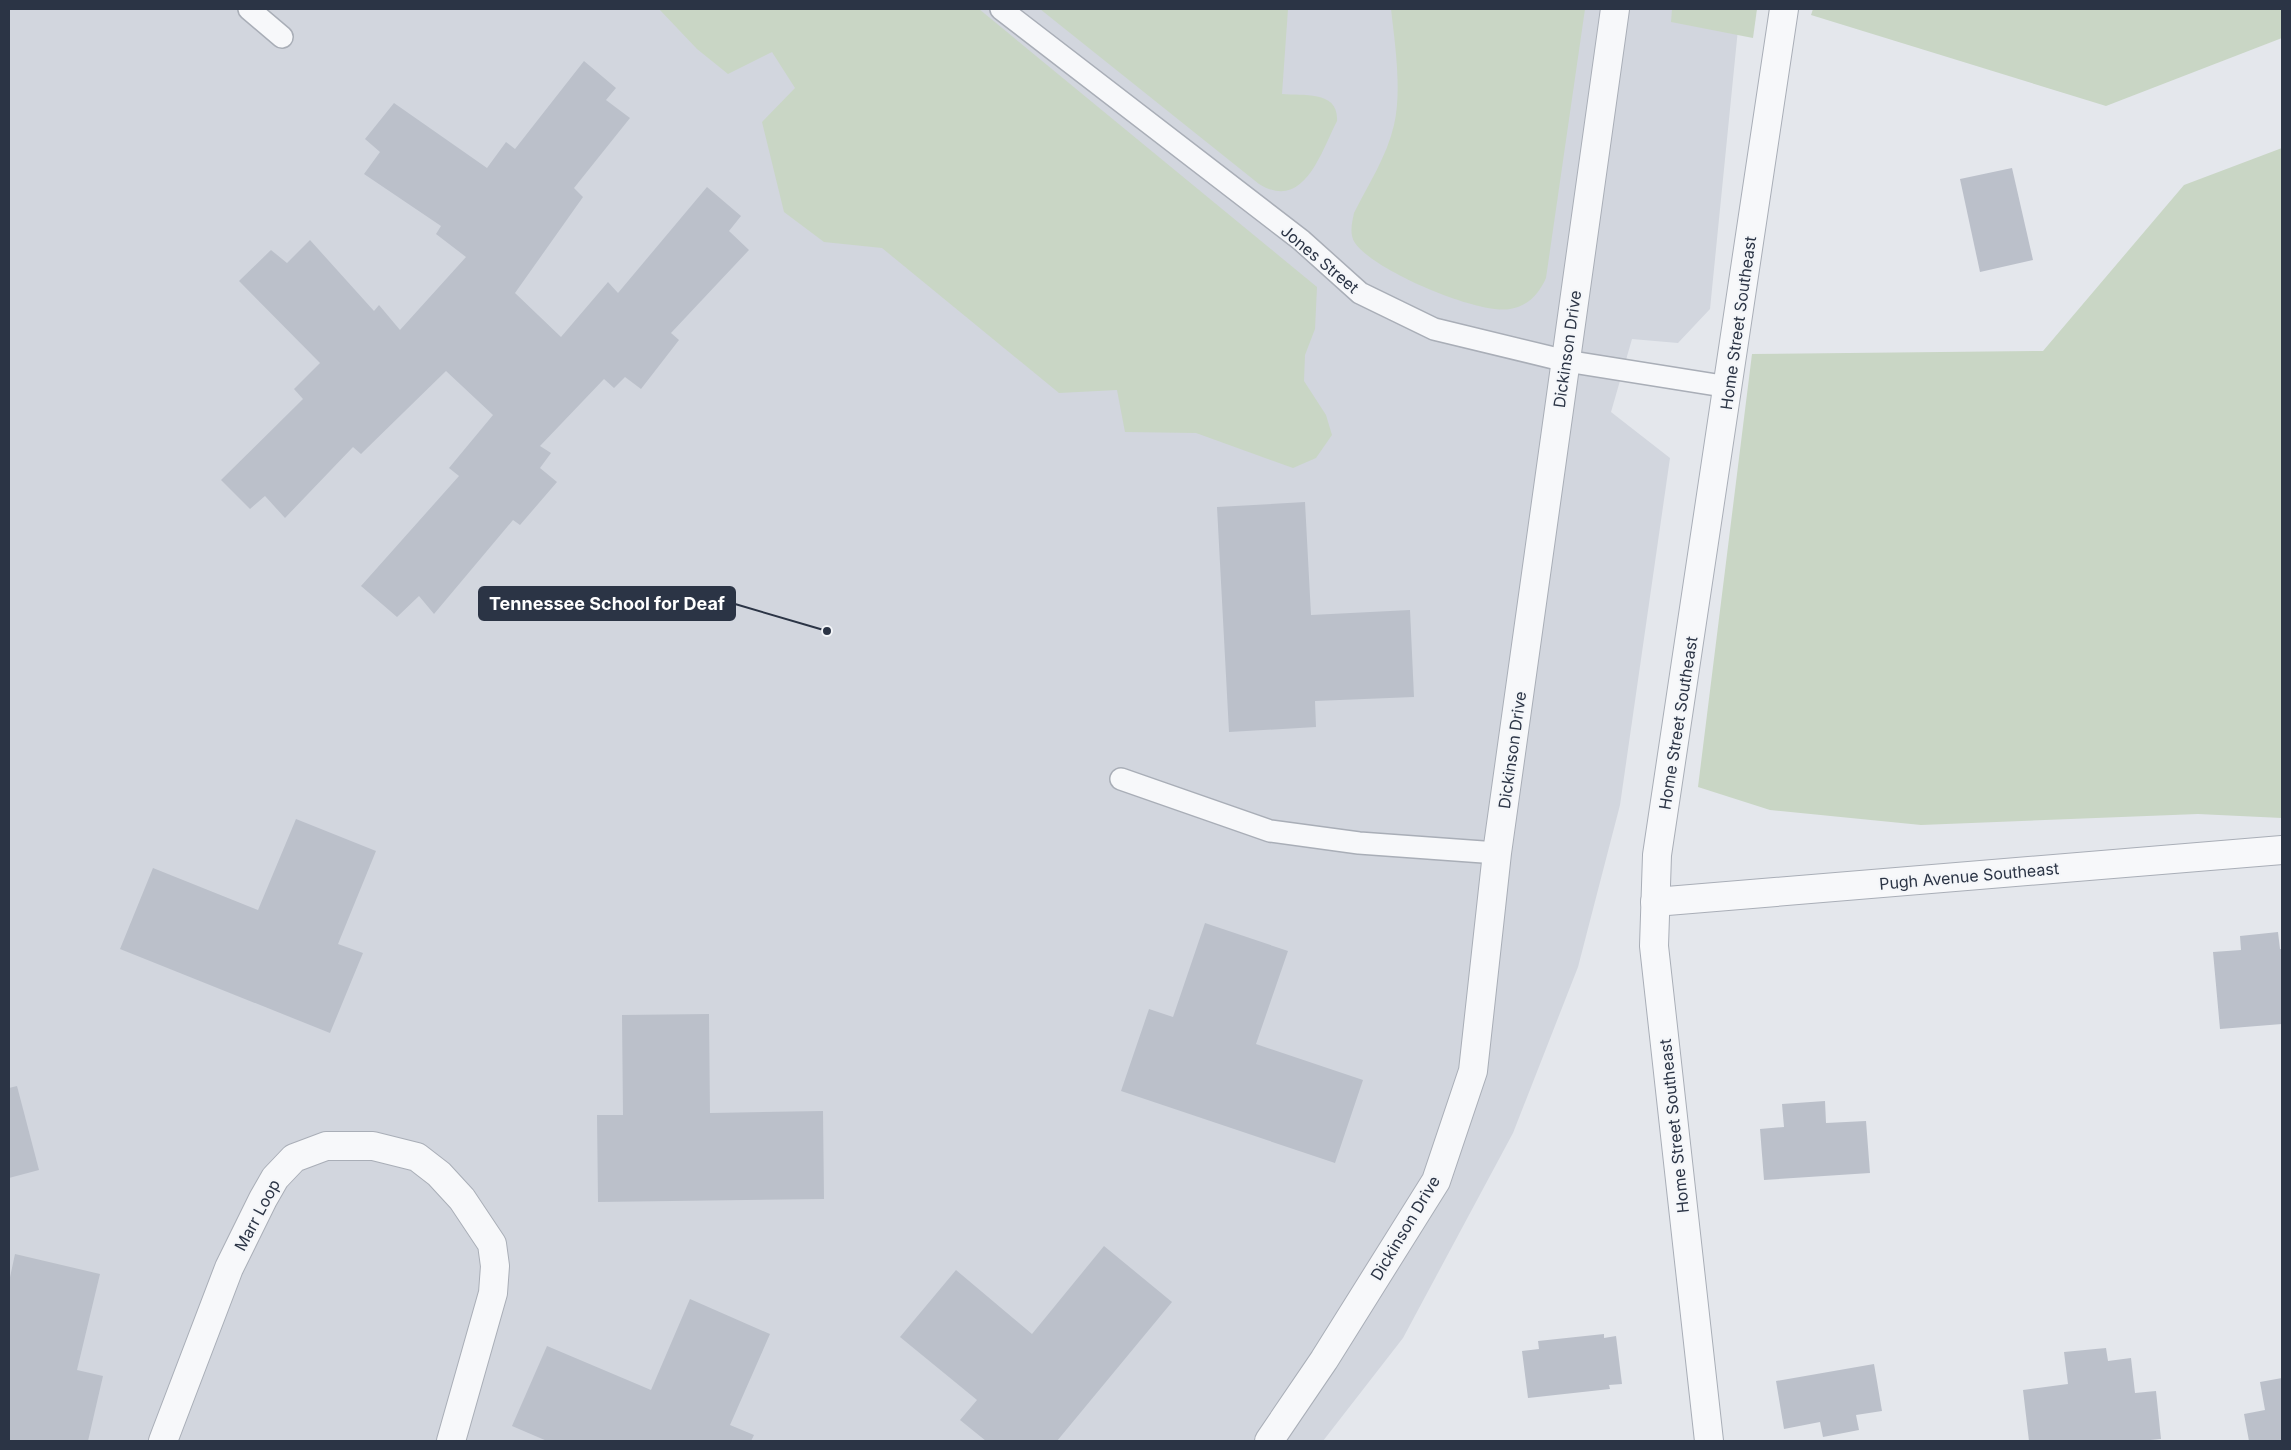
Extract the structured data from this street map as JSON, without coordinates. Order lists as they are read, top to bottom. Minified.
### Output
{"streets":{"street":["Home Street Southeast","Dickinson Drive","Pugh Avenue Southeast","Marr Loop"],"lane":["Jones Street"]},"crossings":[["Jones Street","Home Street Southeast"],["Jones Street","Dickinson Drive"],["Home Street Southeast","Pugh Avenue Southeast"]],"places":["Tennessee School for Deaf"]}
